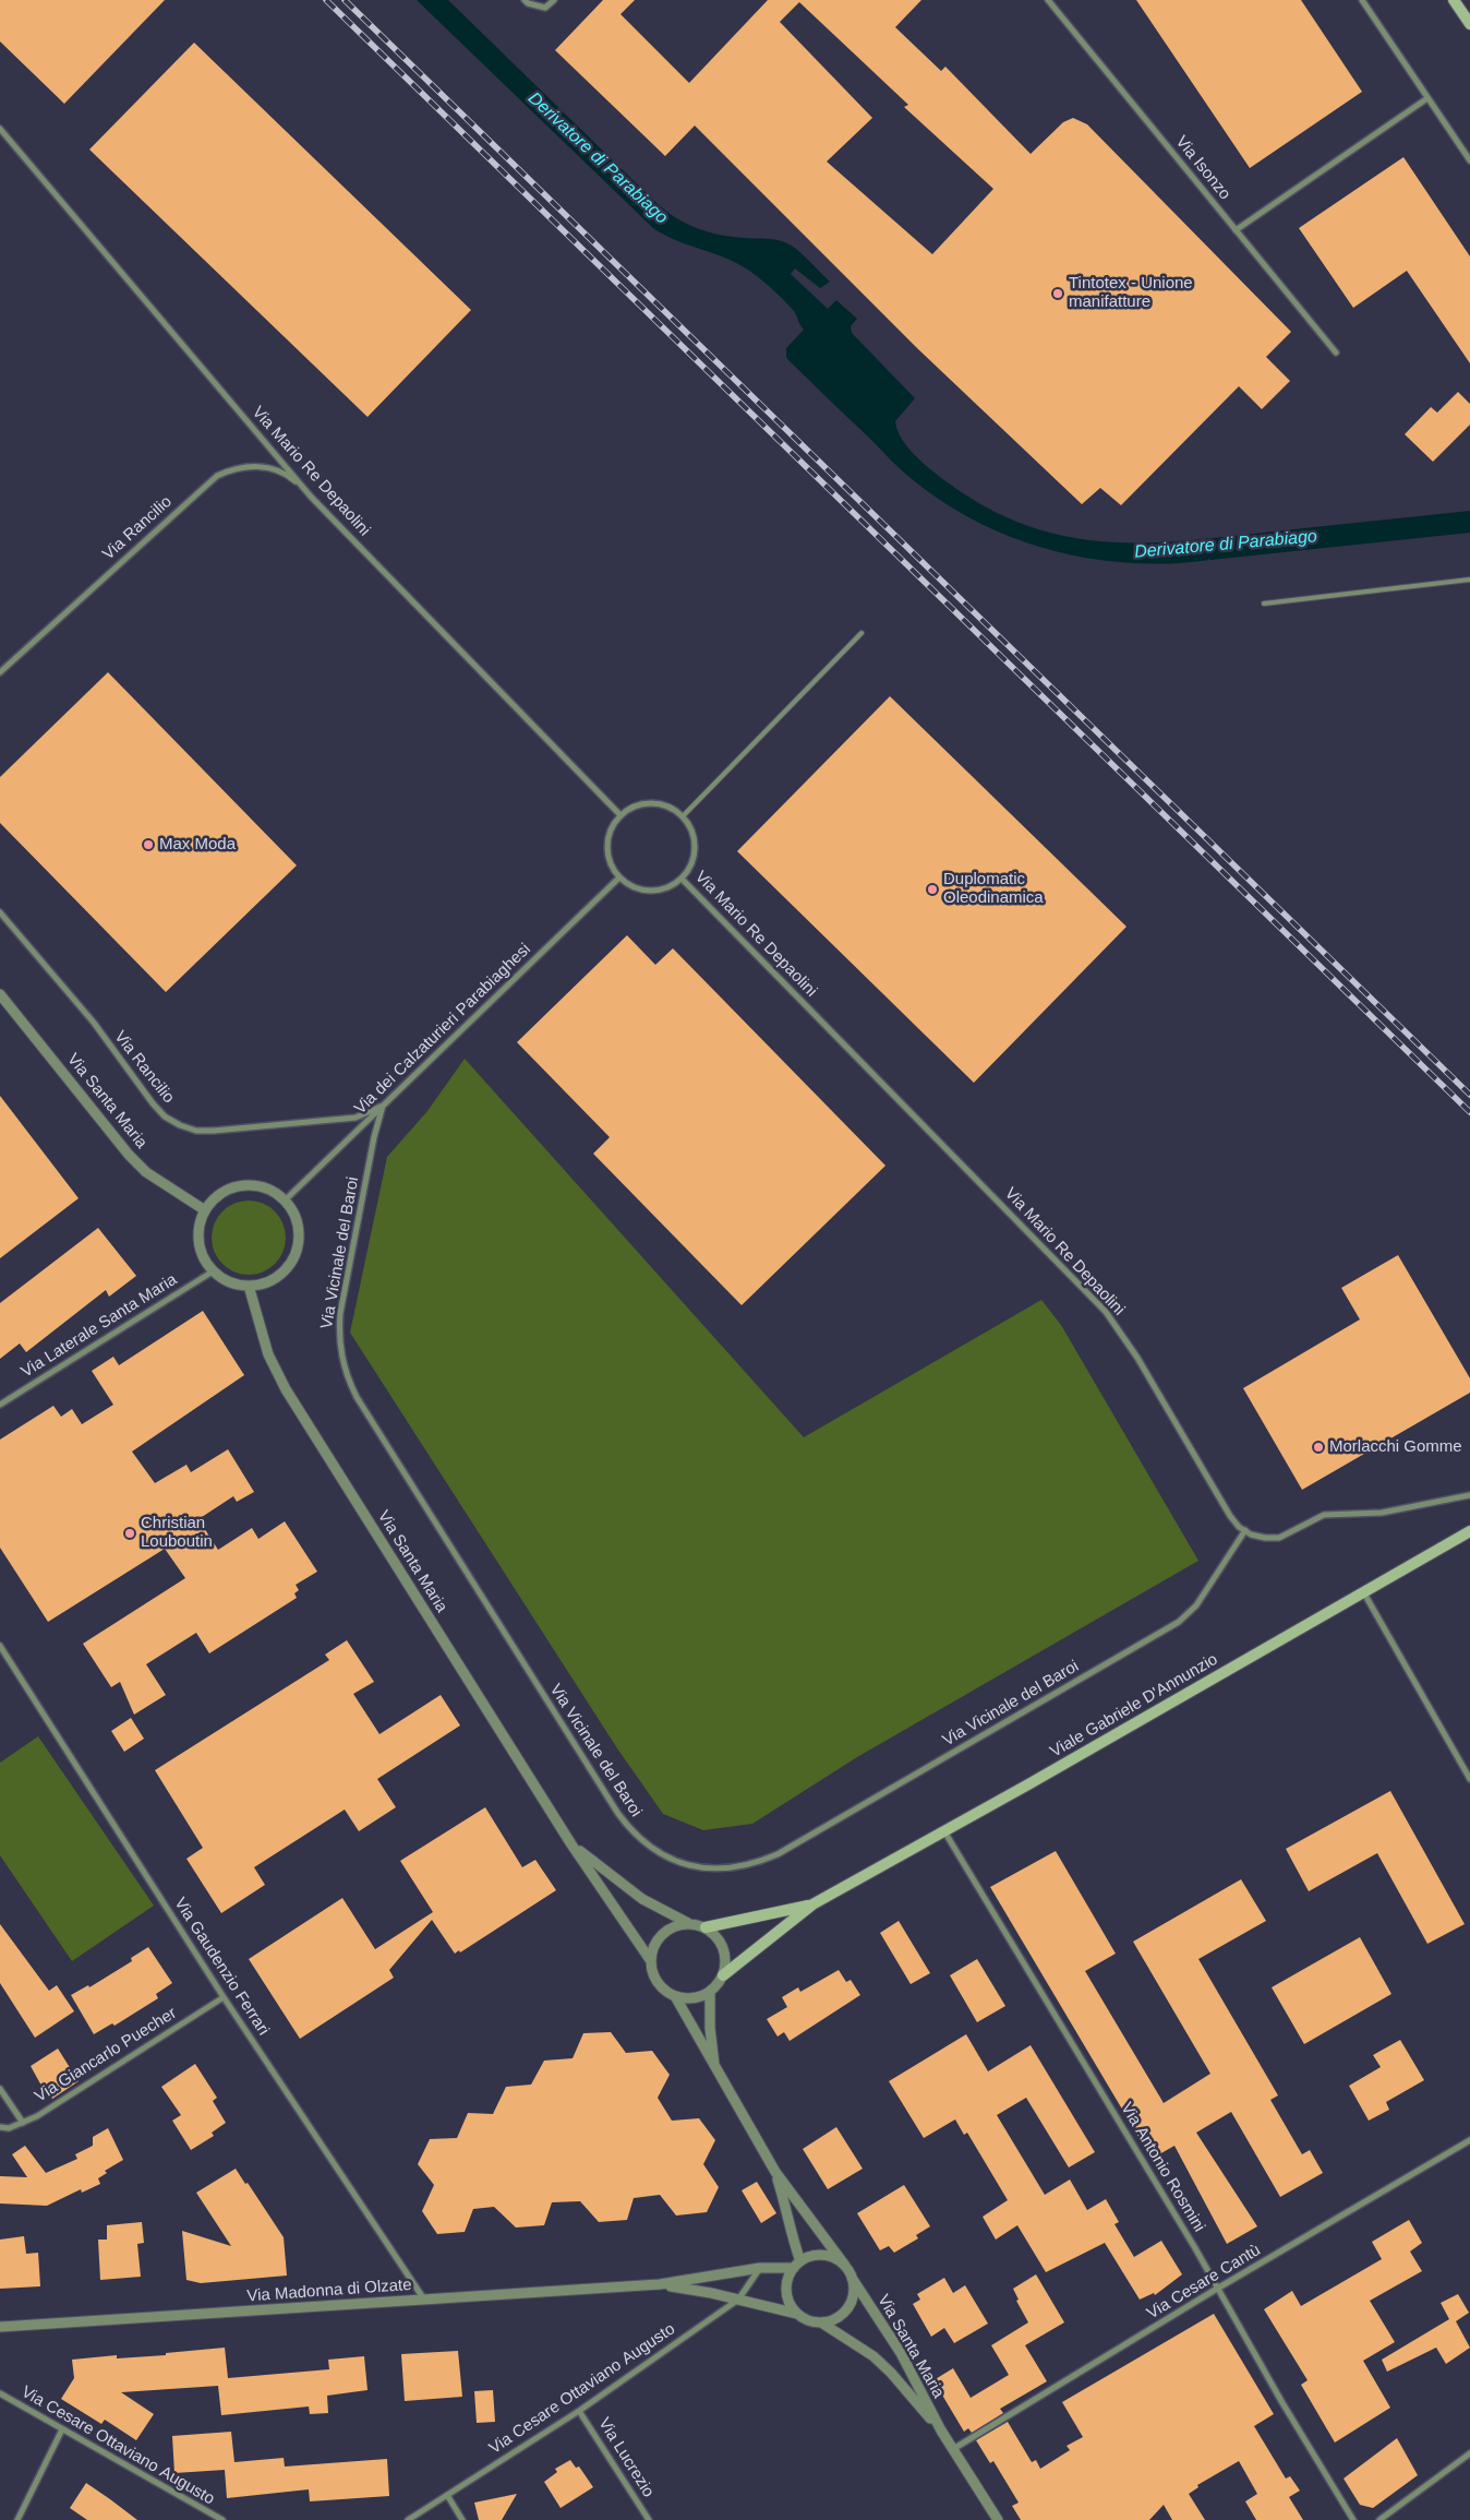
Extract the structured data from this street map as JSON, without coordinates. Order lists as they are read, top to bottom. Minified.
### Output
{"streets":{"main road":["Viale Gabriele D'Annunzio"],"street":["Via Isonzo","Via Mario Re Depaolini","Via Rancilio","Via dei Calzaturieri Parabiaghesi","Via Santa Maria","Via Vicinale del Baroi","Via Laterale Santa Maria","Via Gaudenzio Ferrari","Via Giancarlo Puecher","Via Antonio Rosmini","Via Cesare Cantù","Via Madonna di Olzate","Via Cesare Ottaviano Augusto","Via Lucrezio"]},"crossings":[["Via Mario Re Depaolini","Via Rancilio"],["Via Mario Re Depaolini","Via dei Calzaturieri Parabiaghesi"],["Via Mario Re Depaolini","Via Vicinale del Baroi"],["Via Rancilio","Via dei Calzaturieri Parabiaghesi"],["Via Rancilio","Via Vicinale del Baroi"],["Via dei Calzaturieri Parabiaghesi","Via Santa Maria"],["Via dei Calzaturieri Parabiaghesi","Via Vicinale del Baroi"],["Via dei Calzaturieri Parabiaghesi","Via Laterale Santa Maria"],["Via Santa Maria","Via Laterale Santa Maria"],["Via Santa Maria","Viale Gabriele D'Annunzio"],["Via Santa Maria","Via Cesare Cantù"],["Via Santa Maria","Via Madonna di Olzate"],["Viale Gabriele D'Annunzio","Via Antonio Rosmini"],["Via Gaudenzio Ferrari","Via Giancarlo Puecher"],["Via Gaudenzio Ferrari","Via Madonna di Olzate"],["Via Antonio Rosmini","Via Cesare Cantù"],["Via Madonna di Olzate","Via Cesare Ottaviano Augusto"],["Via Cesare Ottaviano Augusto","Via Lucrezio"]],"water":["Derivatore di Parabiago"],"places":["Tintotex - Unione manifatture","Max Moda","Duplomatic Oleodinamica","Morlacchi Gomme","Christian Louboutin"]}
